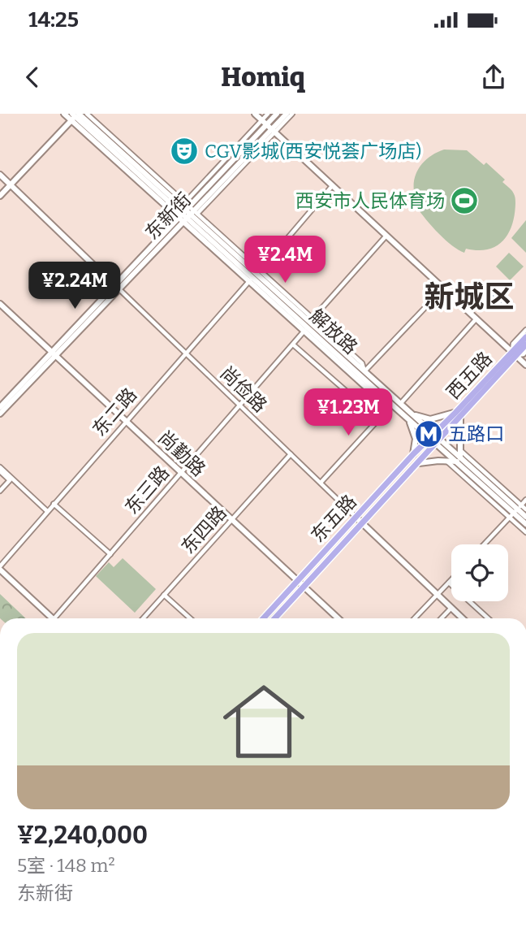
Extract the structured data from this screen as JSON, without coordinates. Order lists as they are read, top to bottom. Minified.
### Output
{"streets":{"main road":["东新街","解放路","西五路","尚俭路","尚勤路","东五路"],"street":["东二路","东三路","东四路"]},"crossings":[["东新街","解放路"],["东新街","尚俭路"],["东新街","尚勤路"],["解放路","西五路"],["解放路","东二路"],["解放路","东三路"],["解放路","东五路"],["西五路","东五路"],["尚俭路","东二路"],["尚俭路","东三路"],["尚俭路","东五路"],["尚俭路","东四路"],["东二路","尚勤路"],["尚勤路","东三路"],["尚勤路","东五路"],["尚勤路","东四路"]],"districts":["新城区"],"places":{"theatre":["CGV影城(西安悦荟广场店)"],"sports":["西安市人民体育场"],"metro station":["五路口"]},"page":{"status":"14:25","header":"Homiq","price":["¥2.4M","¥2.24M","¥1.23M"],"list":[{"name":"¥2,240,000","note":"5室 · 148 m² · 东新街"}]}}
